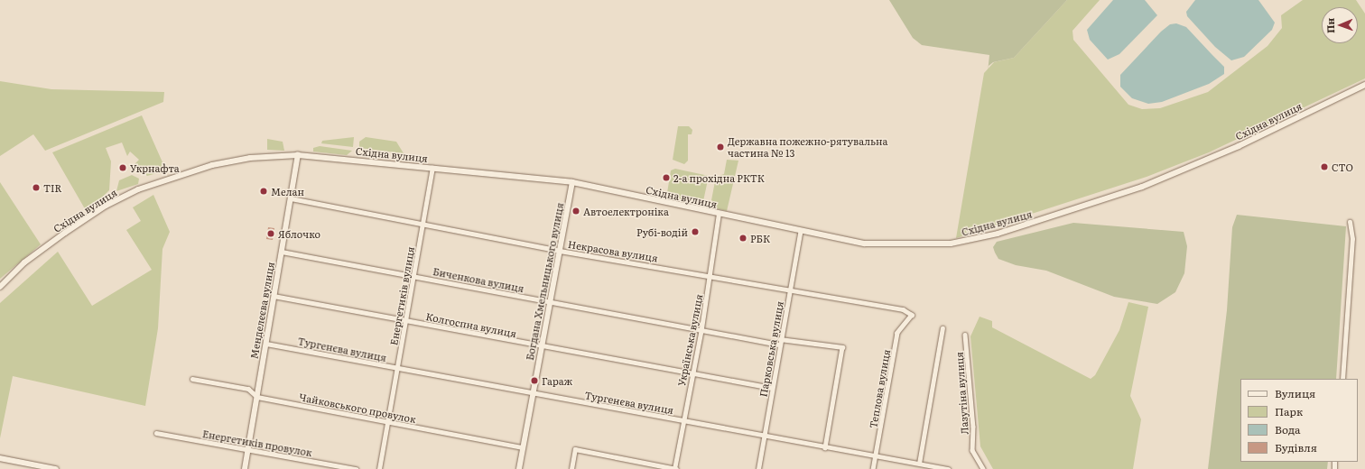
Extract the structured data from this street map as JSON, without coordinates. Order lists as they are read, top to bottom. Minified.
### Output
{"streets":{"main road":["Східна вулиця"],"street":["Некрасова вулиця","Биченкова вулиця","Богдана Хмельницького вулиця","Енергетиків вулиця","Менделєєва вулиця","Колгоспна вулиця","Українська вулиця","Тургенєва вулиця","Парковська вулиця","Теплова вулиця","Лазутіна вулиця","Чайковського провулок","Енергетиків провулок"]},"crossings":[["Східна вулиця","Богдана Хмельницького вулиця"],["Східна вулиця","Енергетиків вулиця"],["Східна вулиця","Менделєєва вулиця"],["Східна вулиця","Українська вулиця"],["Східна вулиця","Парковська вулиця"],["Некрасова вулиця","Богдана Хмельницького вулиця"],["Некрасова вулиця","Енергетиків вулиця"],["Некрасова вулиця","Менделєєва вулиця"],["Некрасова вулиця","Українська вулиця"],["Некрасова вулиця","Парковська вулиця"],["Некрасова вулиця","Теплова вулиця"],["Биченкова вулиця","Богдана Хмельницького вулиця"],["Биченкова вулиця","Енергетиків вулиця"],["Биченкова вулиця","Менделєєва вулиця"],["Биченкова вулиця","Українська вулиця"],["Биченкова вулиця","Парковська вулиця"],["Богдана Хмельницького вулиця","Колгоспна вулиця"],["Богдана Хмельницького вулиця","Тургенєва вулиця"],["Богдана Хмельницького вулиця","Чайковського провулок"],["Енергетиків вулиця","Колгоспна вулиця"],["Енергетиків вулиця","Тургенєва вулиця"],["Енергетиків вулиця","Чайковського провулок"],["Менделєєва вулиця","Колгоспна вулиця"],["Менделєєва вулиця","Тургенєва вулиця"],["Менделєєва вулиця","Чайковського провулок"],["Менделєєва вулиця","Енергетиків провулок"],["Колгоспна вулиця","Українська вулиця"],["Колгоспна вулиця","Парковська вулиця"],["Українська вулиця","Тургенєва вулиця"],["Тургенєва вулиця","Парковська вулиця"],["Тургенєва вулиця","Теплова вулиця"]],"places":["Державна пожежно-рятувальна частина № 13","СТО","Укрнафта","2-а прохідна РКТК","TIR","Мелан","Автоелектроніка","Рубі-водій","Яблочко","РБК","Гараж"],"legend":["Вулиця","Парк","Вода","Будівля"],"north":"left"}
